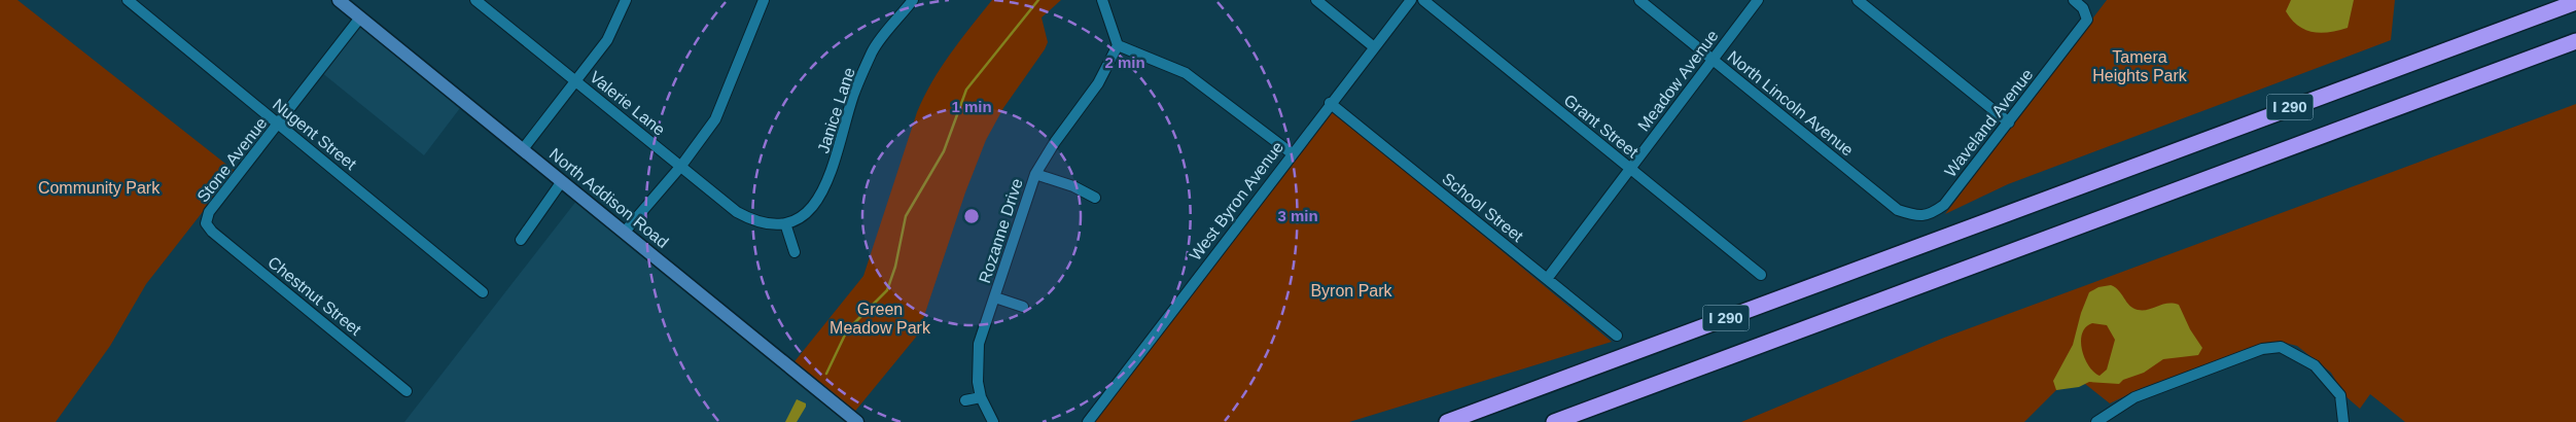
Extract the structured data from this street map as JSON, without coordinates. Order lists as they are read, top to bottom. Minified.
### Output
{"streets":{"highway":["I 290"],"street":["Meadow Avenue","Valerie Lane","North Lincoln Avenue","Janice Lane","Waveland Avenue","Grant Street","Nugent Street","Stone Avenue","North Addison Road","West Byron Avenue","School Street","Rozanne Drive","Chestnut Street"]},"crossings":[["Meadow Avenue","North Lincoln Avenue"],["Meadow Avenue","Grant Street"],["Meadow Avenue","School Street"],["Valerie Lane","Janice Lane"],["North Lincoln Avenue","Waveland Avenue"],["Nugent Street","Stone Avenue"],["Stone Avenue","North Addison Road"],["Stone Avenue","Chestnut Street"],["West Byron Avenue","School Street"]],"parks":["Tamera Heights Park","Community Park","Byron Park","Green Meadow Park"],"rings":["2 min","1 min","3 min"]}
